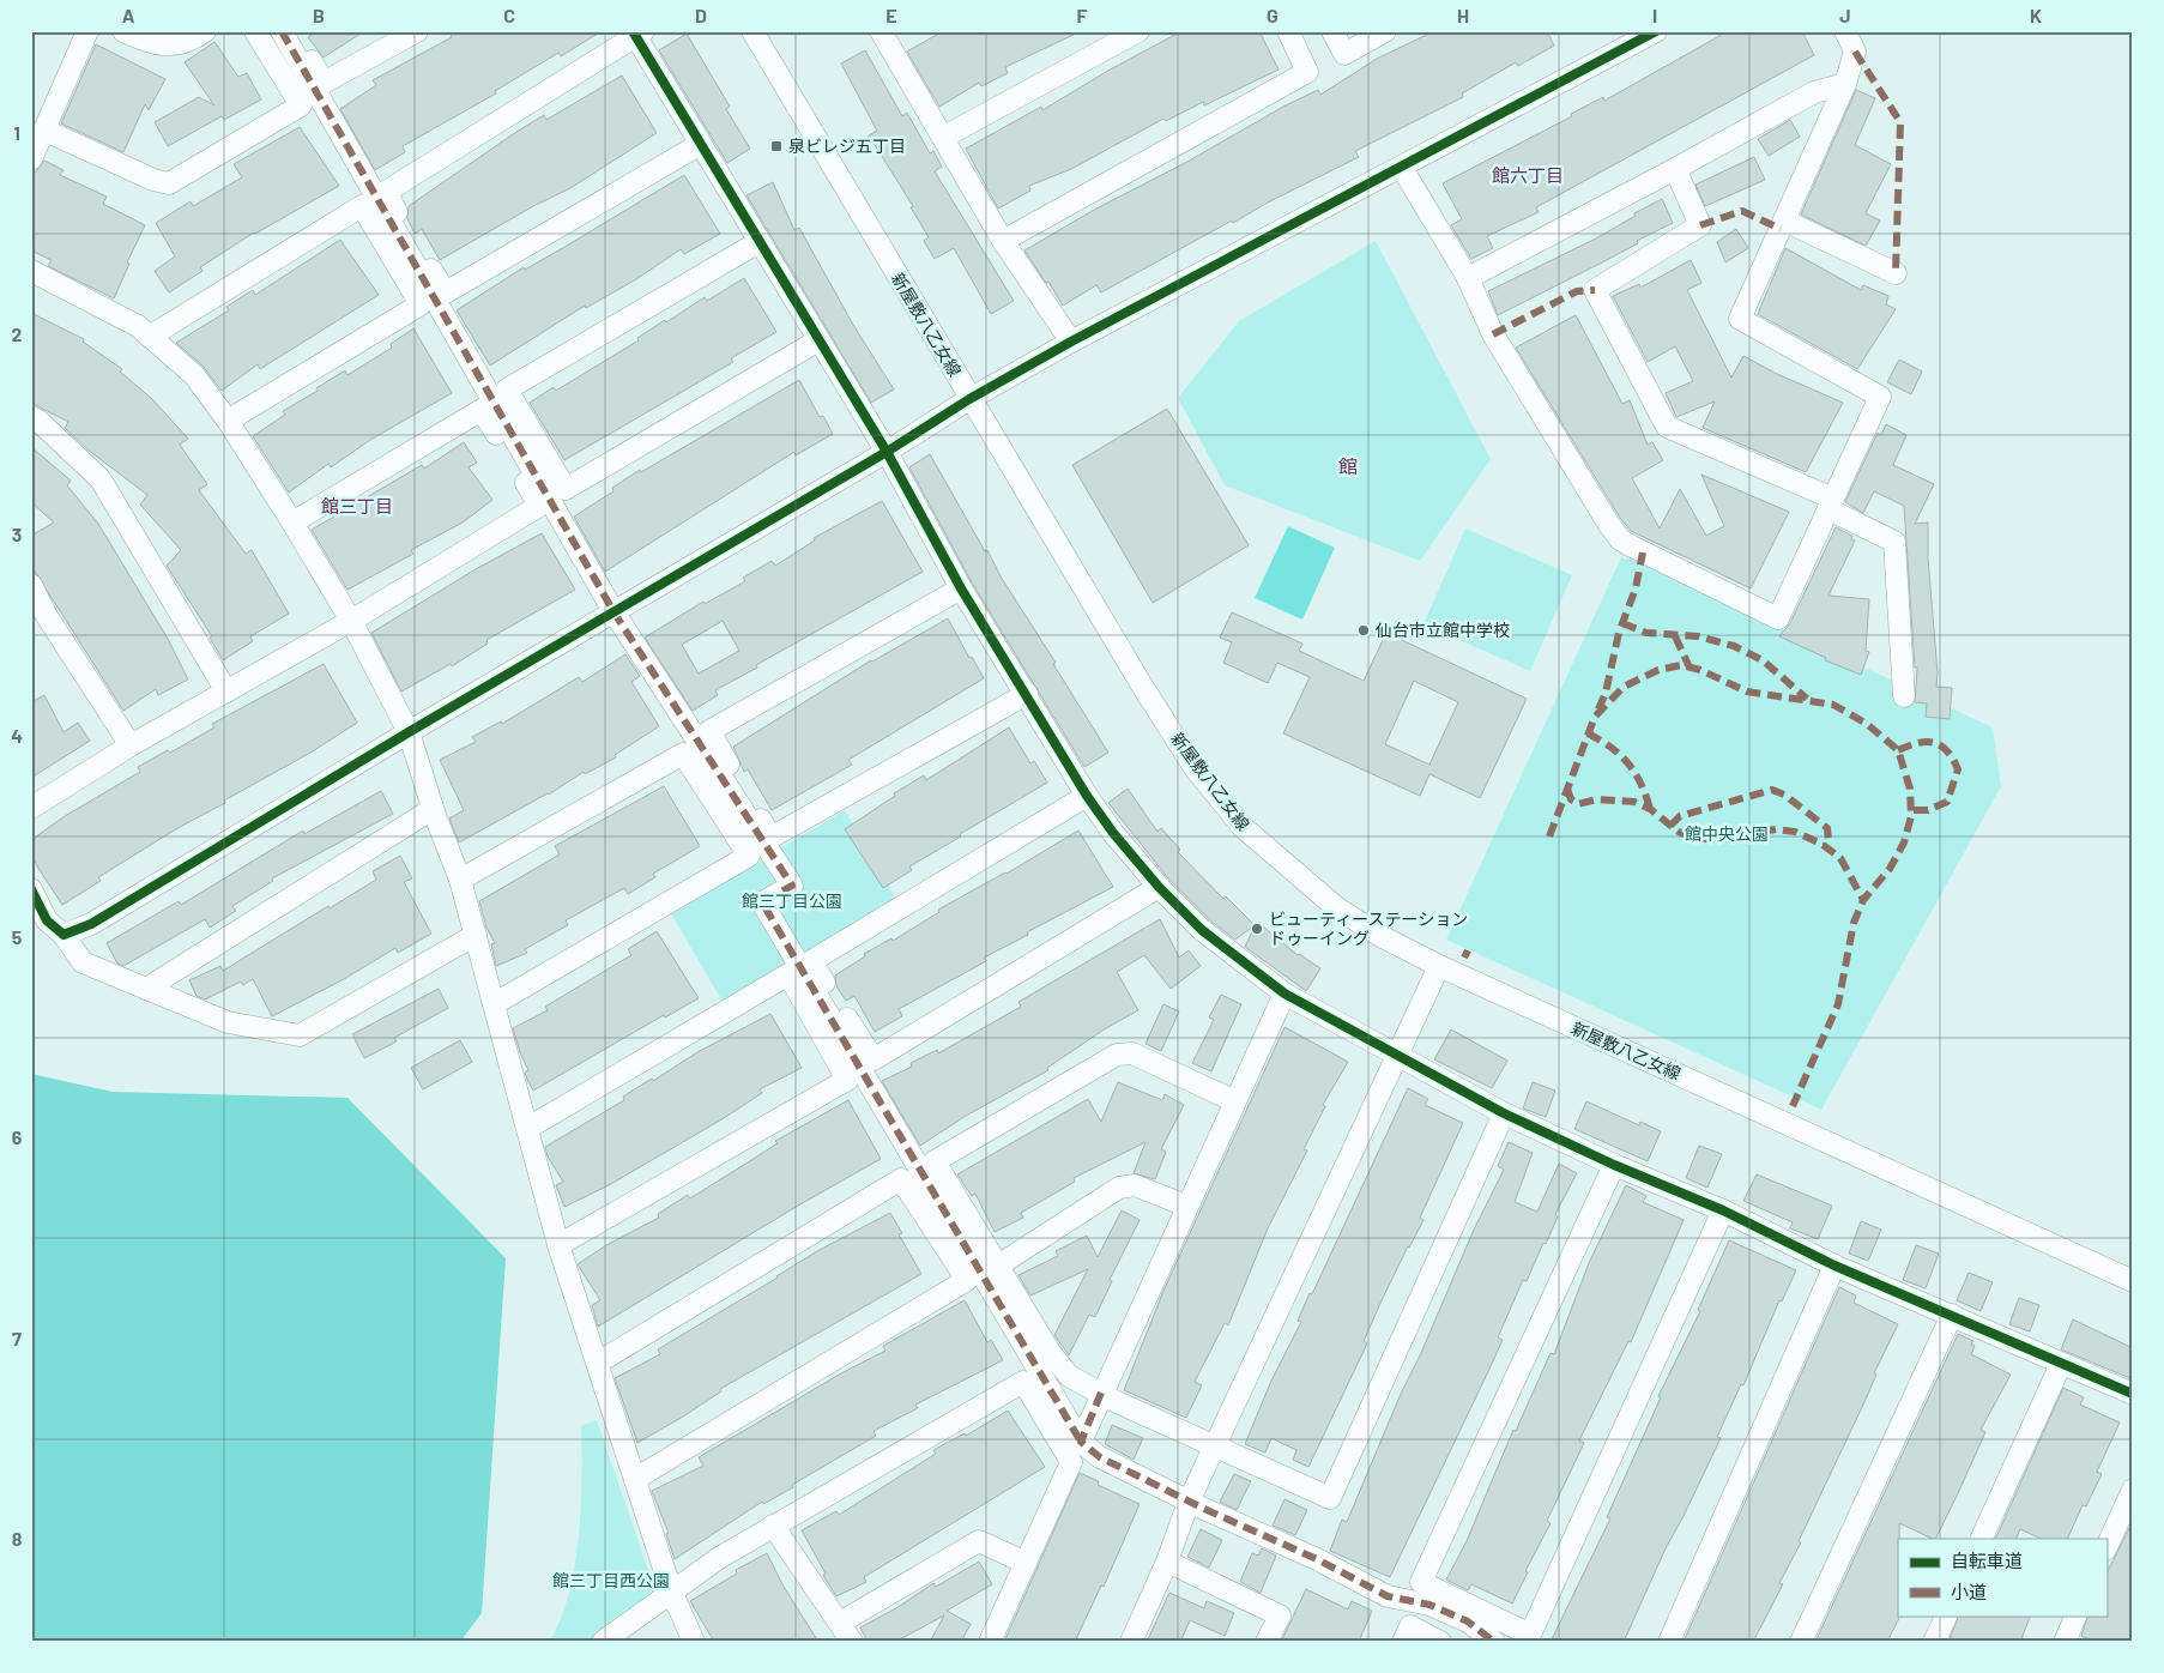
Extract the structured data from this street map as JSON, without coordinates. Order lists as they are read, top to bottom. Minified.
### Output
{"streets":{"street":["新屋敷八乙女線"]},"districts":["館六丁目","館","館三丁目"],"parks":["館中央公園","館三丁目公園","館三丁目西公園"],"places":{"transit":["泉ビレジ五丁目"],"other":["仙台市立館中学校","ビューティーステーション ドゥーイング"]},"legend":["自転車道","小道"],"grid":{"columns":["A","B","C","D","E","F","G","H","I","J","K"],"rows":["1","2","3","4","5","6","7","8"]}}
